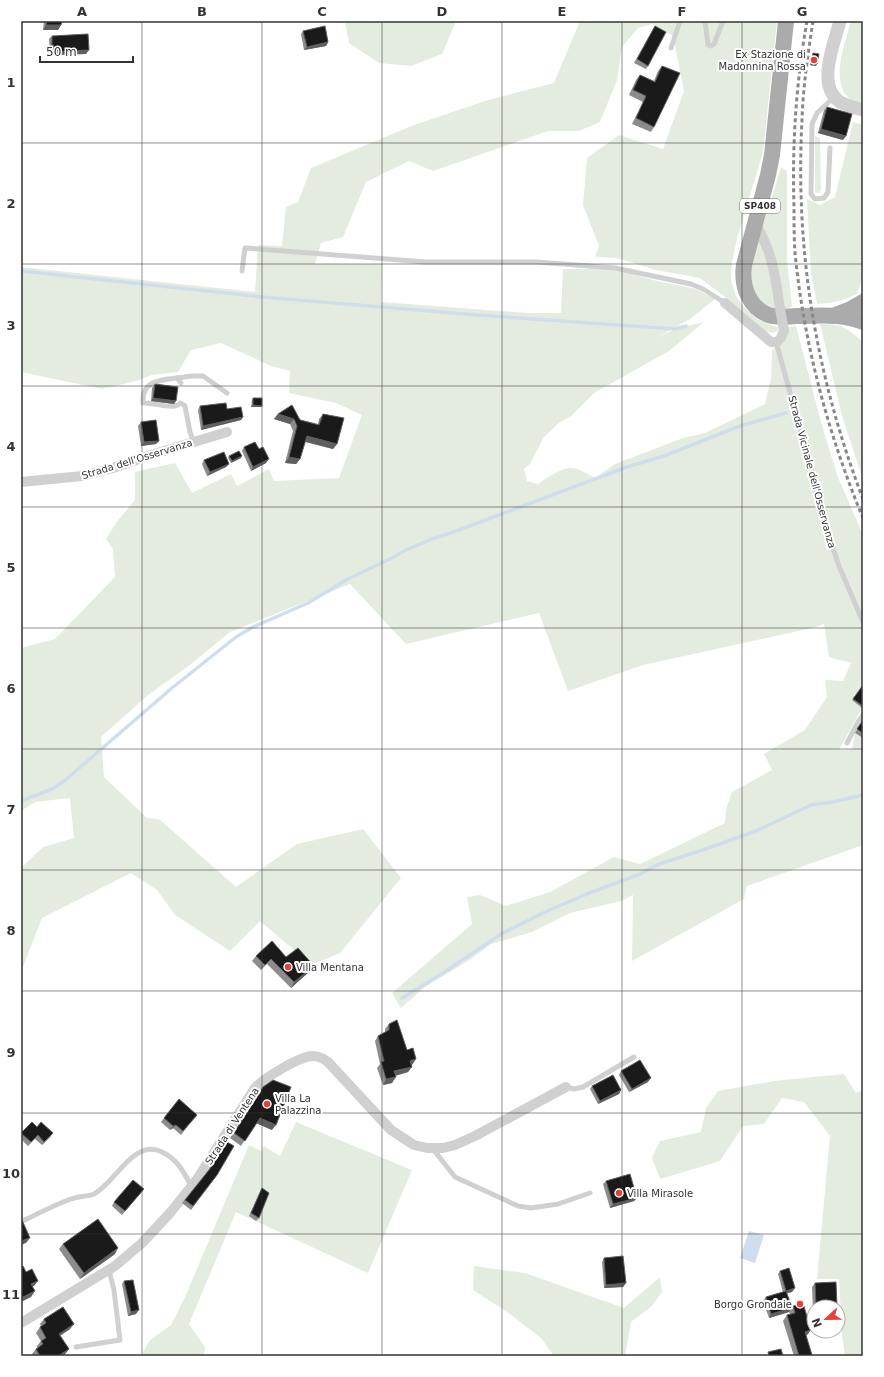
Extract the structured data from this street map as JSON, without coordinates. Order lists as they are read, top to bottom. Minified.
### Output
{"streets":{"main road":["SP408"],"street":["Strada dell'Osservanza","Strada di Ventena"],"lane":["Strada Vicinale dell'Osservanza"]},"places":["Ex Stazione di Madonnina Rossa","Villa Mentana","Villa La Palazzina","Villa Mirasole","Borgo Grondaie"],"scale_bar":"50 m","north":"left","grid":{"columns":["A","B","C","D","E","F","G"],"rows":["1","2","3","4","5","6","7","8","9","10","11"]}}
